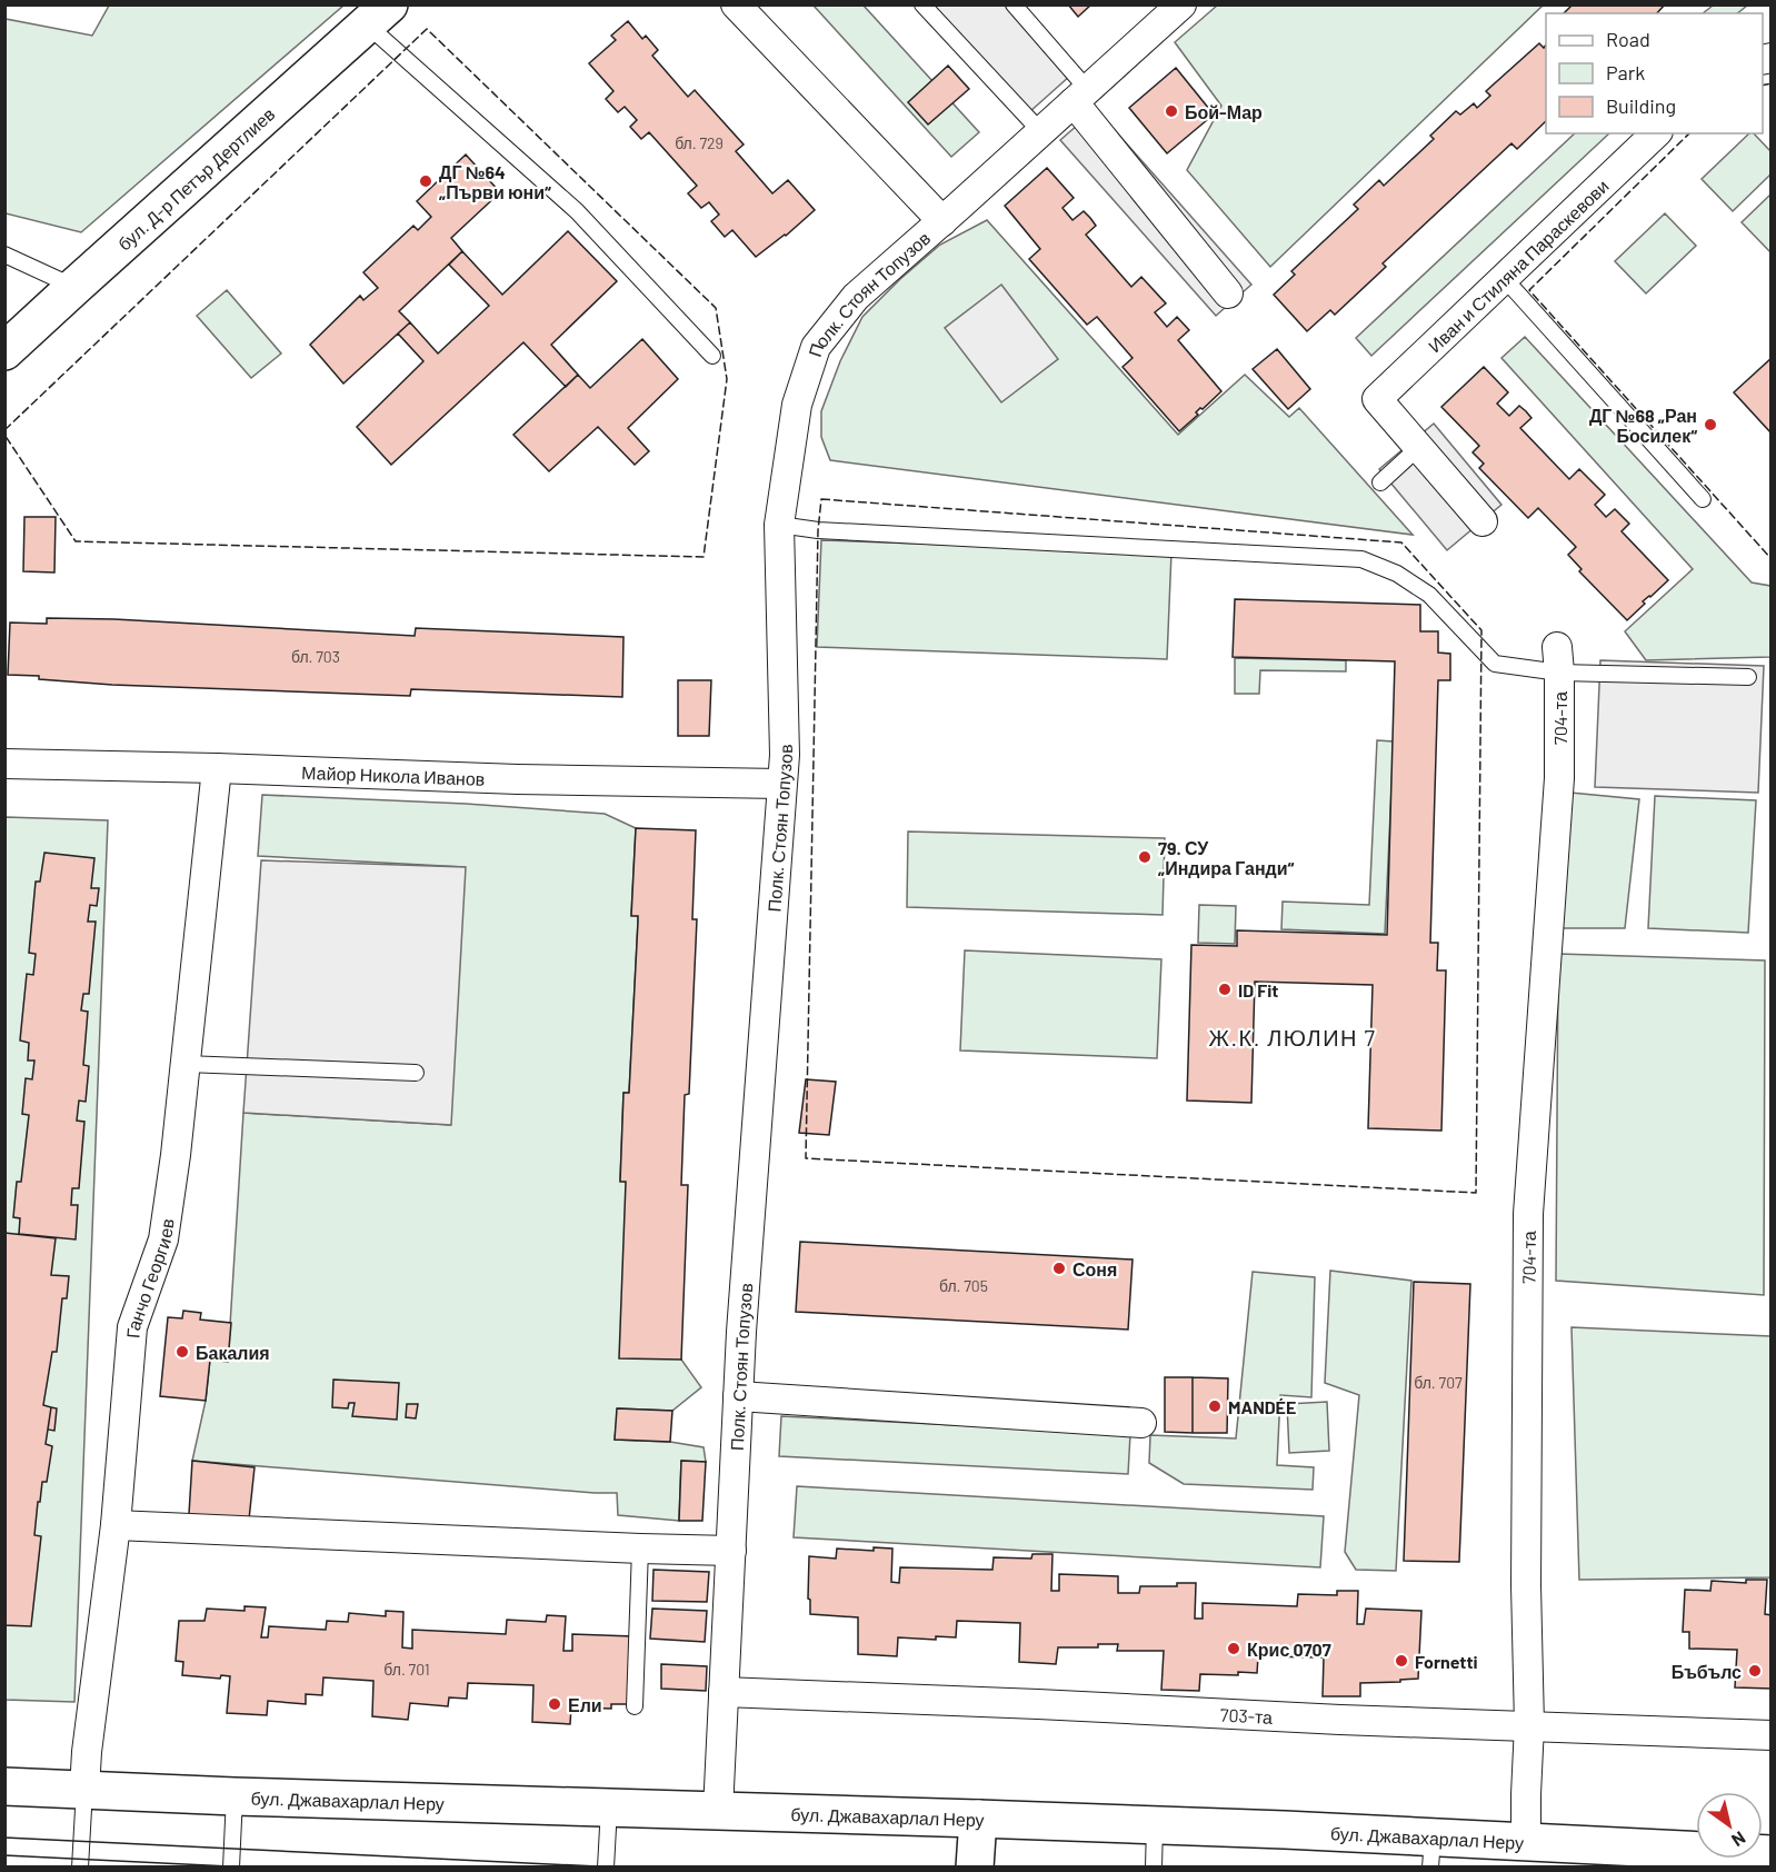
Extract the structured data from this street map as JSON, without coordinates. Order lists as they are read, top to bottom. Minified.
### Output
{"streets":{"street":["бул. Д-р Петър Дертлиев","Иван и Стиляна Параскевови","Полк. Стоян Топузов","704-та","Майор Никола Иванов","Ганчо Георгиев","703-та","бул. Джавахарлал Неру"]},"crossings":[["Полк. Стоян Топузов","Майор Никола Иванов"],["Полк. Стоян Топузов","703-та"],["Полк. Стоян Топузов","бул. Джавахарлал Неру"],["704-та","703-та"],["704-та","бул. Джавахарлал Неру"],["Майор Никола Иванов","Ганчо Георгиев"],["Ганчо Георгиев","бул. Джавахарлал Неру"]],"districts":["Ж.К. ЛЮЛИН 7"],"places":["Бой-Мар","ДГ №64 „Първи юни“","ДГ №68 „Ран Босилек“","79. СУ „Индира Ганди“","ID Fit","Соня","Бакалия","MANDÉE","Крис 0707","Fornetti","Бъбълс","Ели"],"house_numbers":["бл. 729","бл. 703","бл. 705","бл. 707","бл. 701"],"legend":["Road","Park","Building"],"north":"bottom right"}
